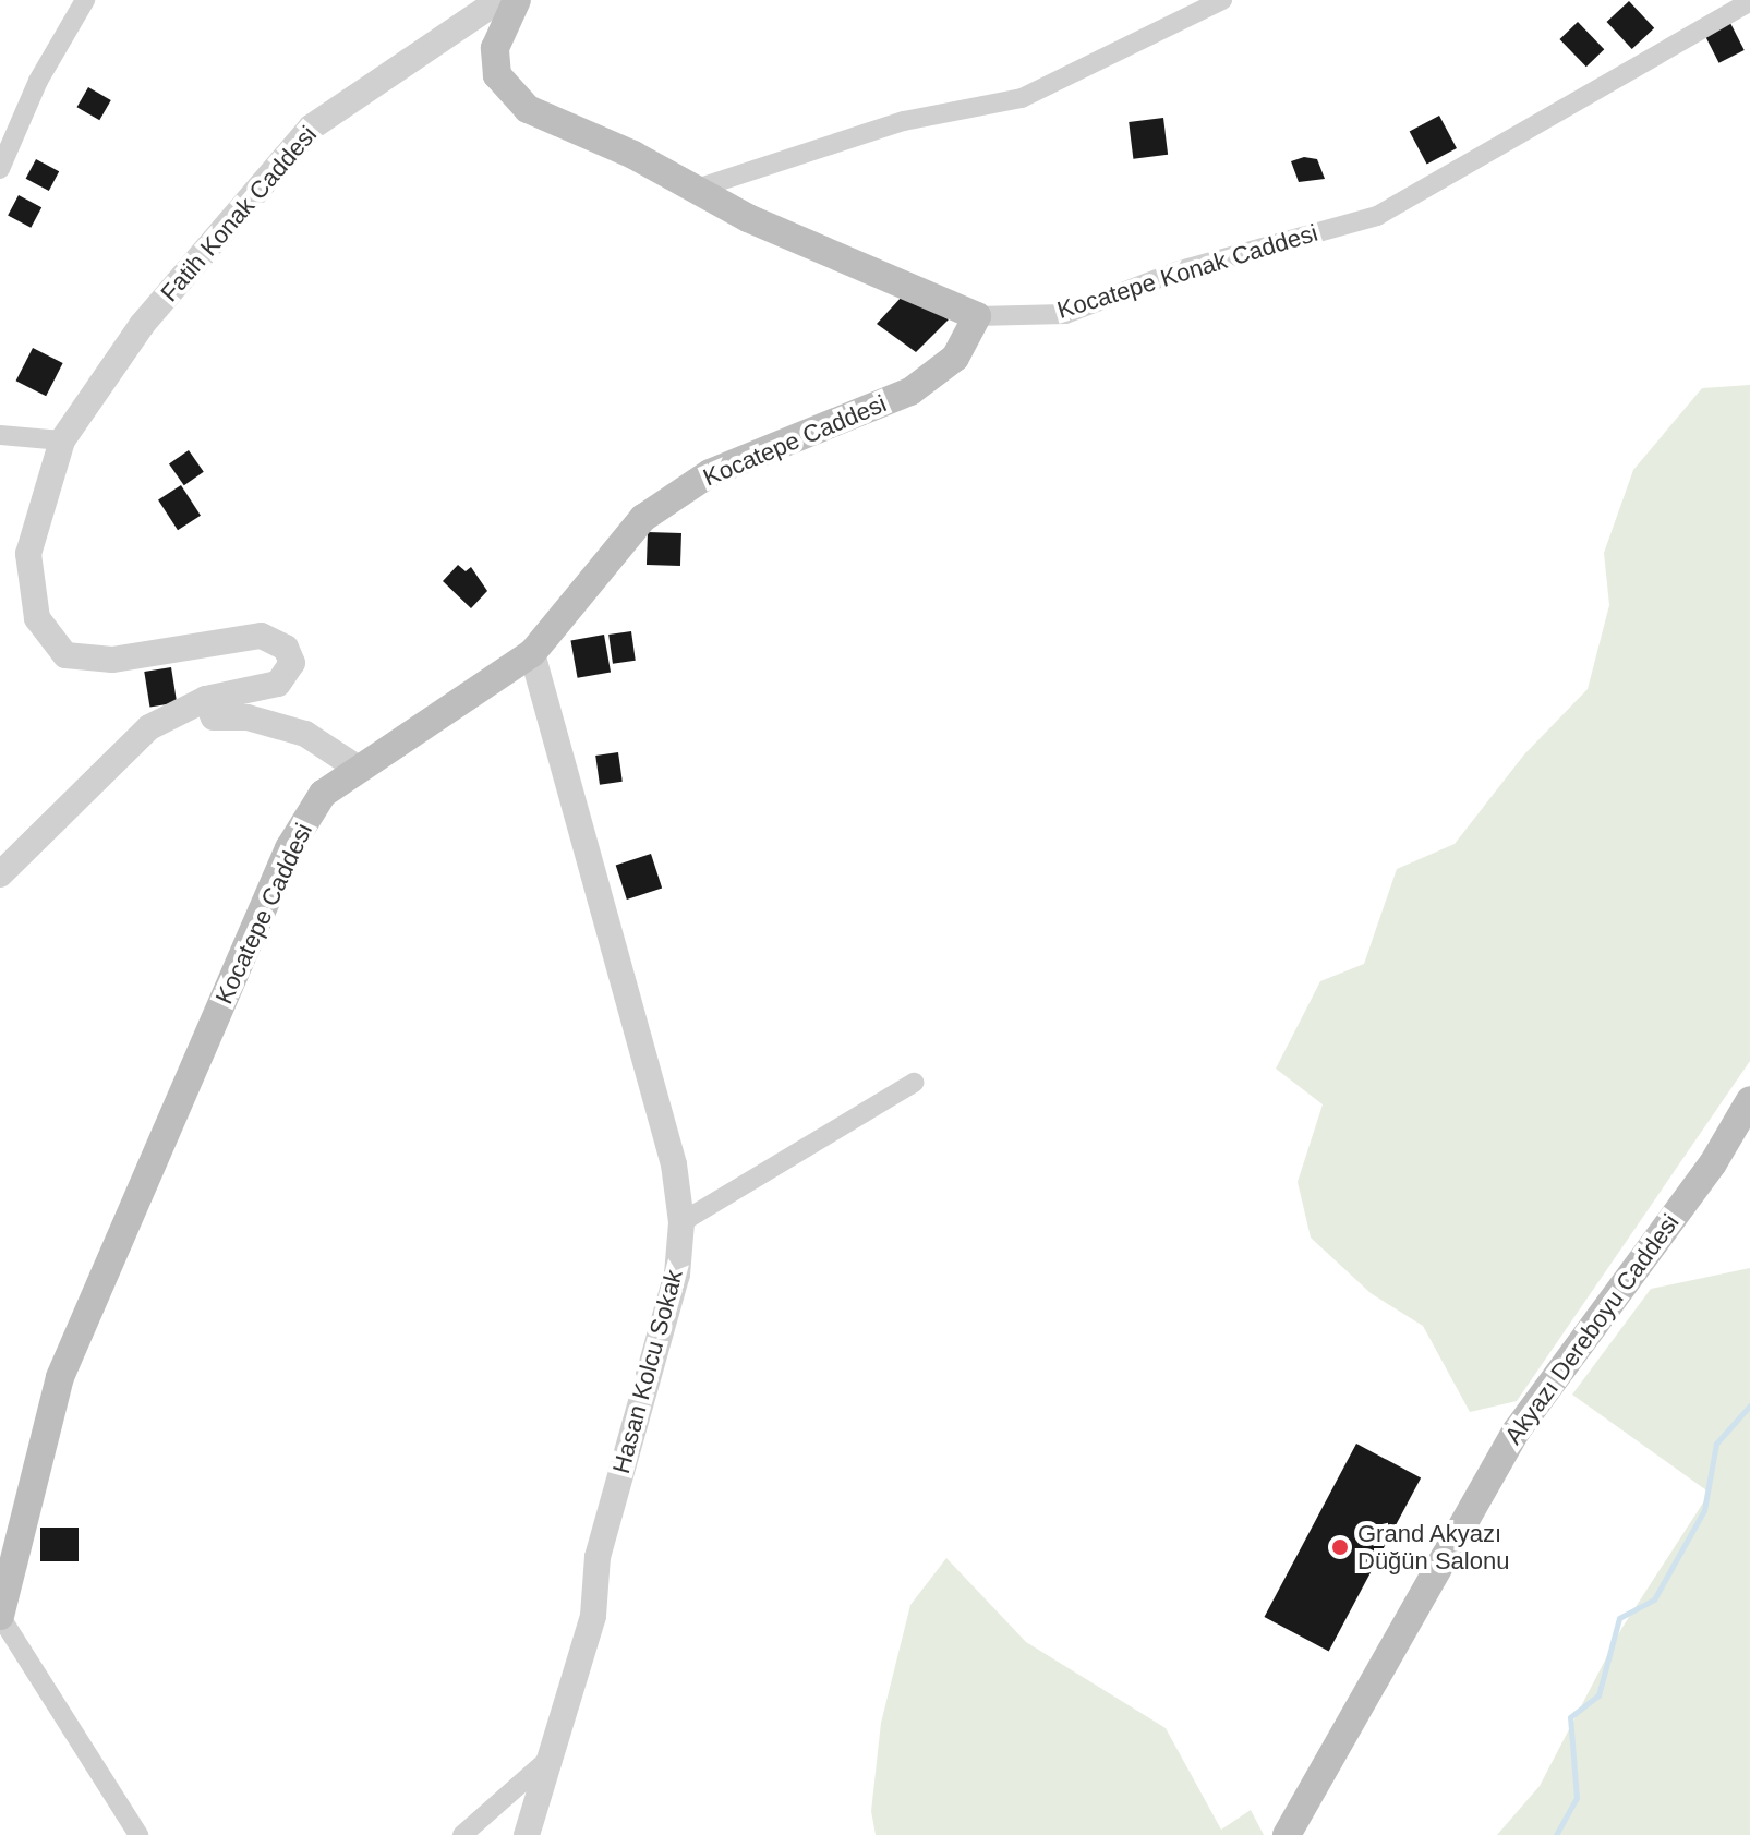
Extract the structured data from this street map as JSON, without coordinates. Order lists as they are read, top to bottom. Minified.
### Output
{"streets":{"main road":["Kocatepe Konak Caddesi","Kocatepe Caddesi","Akyazı Dereboyu Caddesi"],"street":["Fatih Konak Caddesi","Hasan Kolcu Sokak"]},"crossings":[["Kocatepe Konak Caddesi","Kocatepe Caddesi"],["Kocatepe Caddesi","Hasan Kolcu Sokak"]],"places":["Grand Akyazı Düğün Salonu"]}
